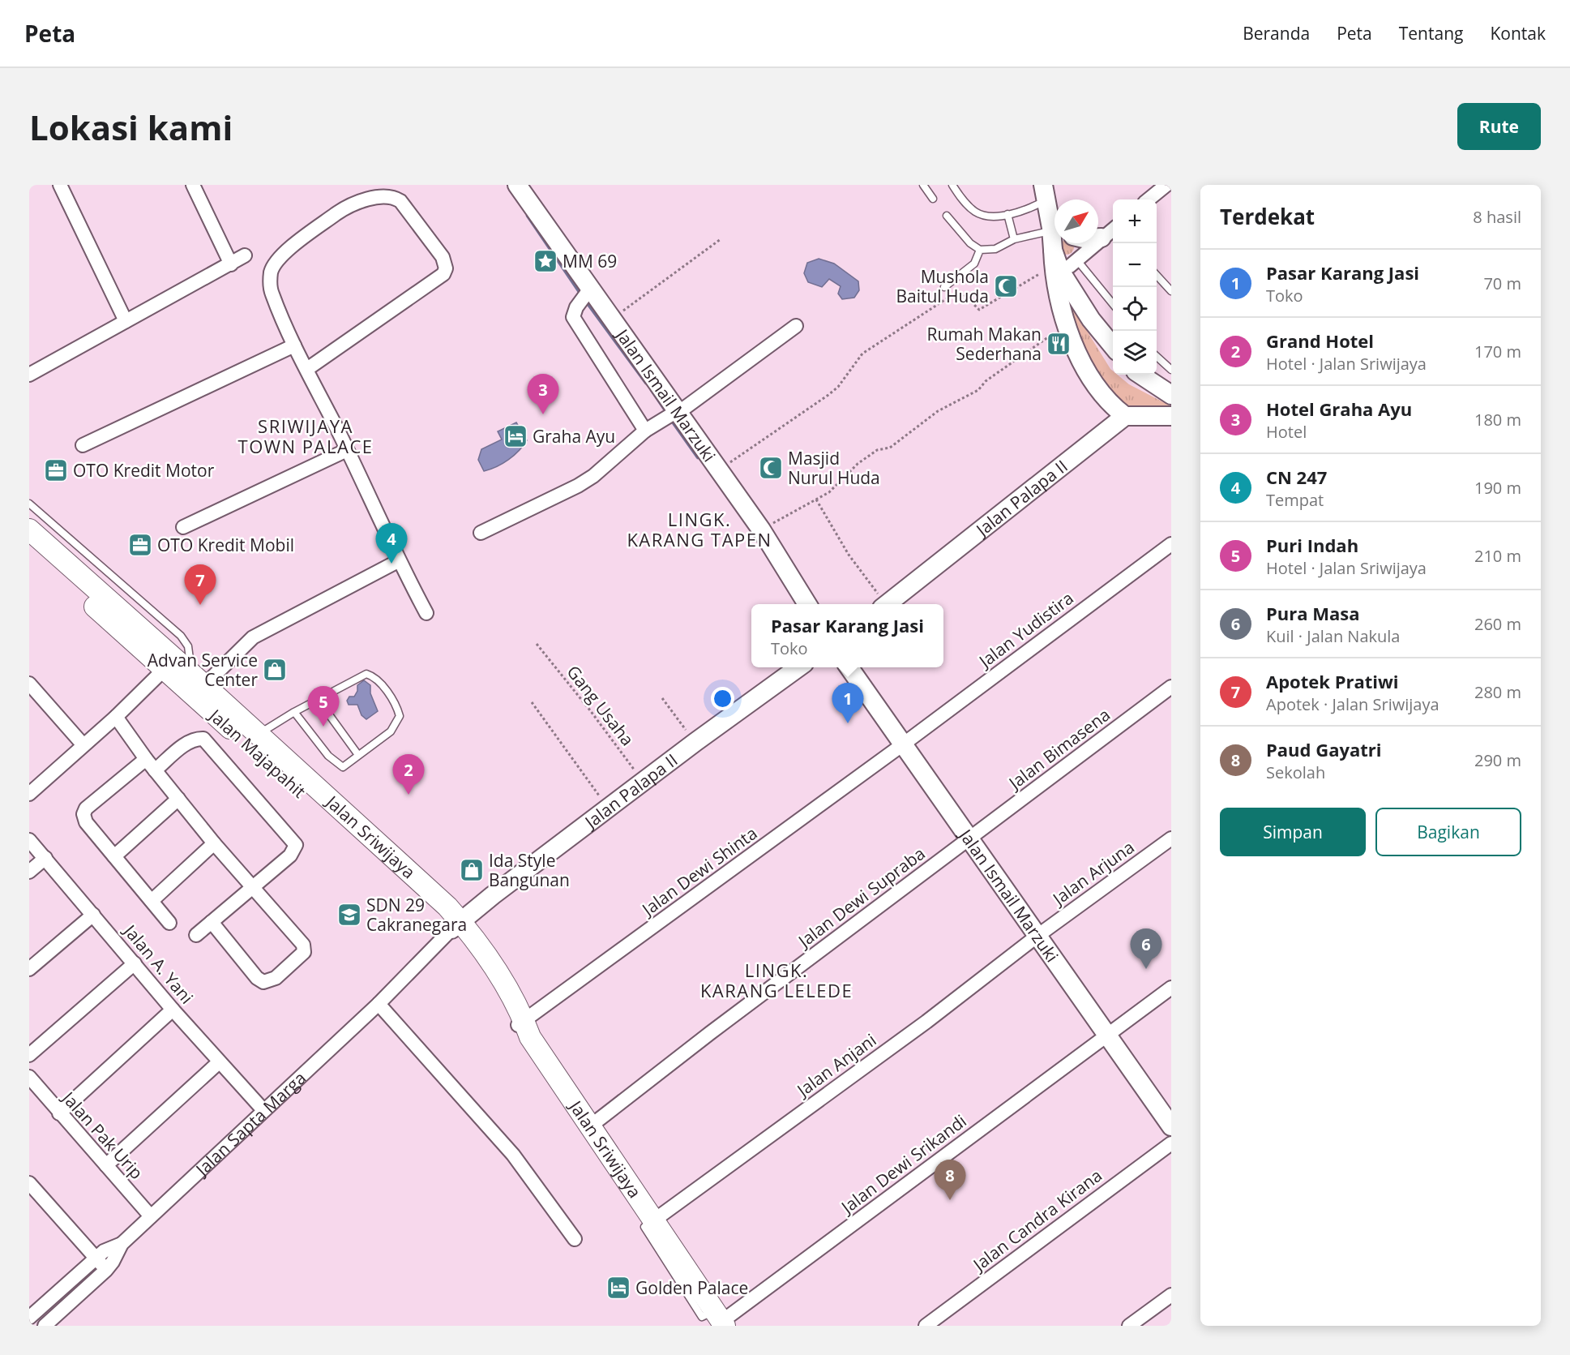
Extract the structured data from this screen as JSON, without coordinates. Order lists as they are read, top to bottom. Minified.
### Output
{"streets":{"main road":["Jalan Majapahit","Jalan Sriwijaya"],"street":["Jalan Ismail Marzuki","Jalan Palapa II","Jalan Yudistira","Jalan Bimasena","Jalan Dewi Shinta","Jalan Arjuna","Jalan Dewi Supraba","Jalan A. Yani","Jalan Anjani","Jalan Sapta Marga","Jalan Pak Urip","Jalan Dewi Srikandi","Jalan Candra Kirana"],"path":["Gang Usaha"]},"crossings":[["Jalan Ismail Marzuki","Jalan Yudistira"],["Jalan Ismail Marzuki","Jalan Bimasena"],["Jalan Ismail Marzuki","Jalan Dewi Shinta"],["Jalan Ismail Marzuki","Jalan Arjuna"],["Jalan Ismail Marzuki","Jalan Dewi Supraba"],["Jalan Ismail Marzuki","Jalan Anjani"],["Jalan Ismail Marzuki","Jalan Dewi Srikandi"],["Jalan Palapa II","Gang Usaha"],["Jalan Palapa II","Jalan Majapahit"],["Jalan Palapa II","Jalan Sriwijaya"],["Jalan Palapa II","Jalan Sapta Marga"],["Jalan Yudistira","Jalan Dewi Shinta"],["Jalan Bimasena","Jalan Dewi Supraba"],["Jalan Majapahit","Jalan Sriwijaya"],["Jalan Majapahit","Jalan Dewi Shinta"],["Jalan Majapahit","Jalan Sapta Marga"],["Jalan Sriwijaya","Jalan Dewi Shinta"],["Jalan Sriwijaya","Jalan Dewi Supraba"],["Jalan Sriwijaya","Jalan Anjani"],["Jalan Sriwijaya","Jalan Sapta Marga"],["Jalan Sriwijaya","Jalan Dewi Srikandi"],["Jalan Arjuna","Jalan Anjani"],["Jalan A. Yani","Jalan Sapta Marga"],["Jalan Sapta Marga","Jalan Pak Urip"]],"districts":["SRIWIJAYA TOWN PALACE","LINGK. KARANG TAPEN","LINGK. KARANG LELEDE"],"places":{"place":["MM 69"],"mosque":["Mushola Baitul Huda","Masjid Nurul Huda"],"restaurant":["Rumah Makan Sederhana"],"hotel":["Graha Ayu","Golden Palace"],"office":["OTO Kredit Motor","OTO Kredit Mobil"],"shop":["Advan Service Center","Ida Style Bangunan"],"school or university":["SDN 29 Cakranegara"]},"north":"top right","page":{"header":"Peta","nav":["Beranda","Peta","Tentang","Kontak"],"buttons":["Rute",["Simpan","Bagikan"]],"title":"Lokasi kami","heading":["Terdekat","8 hasil"],"map_buttons":["+","−"],"list":[{"mark":"1","name":"Pasar Karang Jasi","note":"Toko","value":"70 m"},{"mark":"2","name":"Grand Hotel","note":"Hotel · Jalan Sriwijaya","value":"170 m"},{"mark":"3","name":"Hotel Graha Ayu","note":"Hotel","value":"180 m"},{"mark":"4","name":"CN 247","note":"Tempat","value":"190 m"},{"mark":"5","name":"Puri Indah","note":"Hotel · Jalan Sriwijaya","value":"210 m"},{"mark":"6","name":"Pura Masa","note":"Kuil · Jalan Nakula","value":"260 m"},{"mark":"7","name":"Apotek Pratiwi","note":"Apotek · Jalan Sriwijaya","value":"280 m"},{"mark":"8","name":"Paud Gayatri","note":"Sekolah","value":"290 m"}],"pins":["3","4","7","1","5","2","6","8"],"popup":["Pasar Karang Jasi","Toko"]}}
